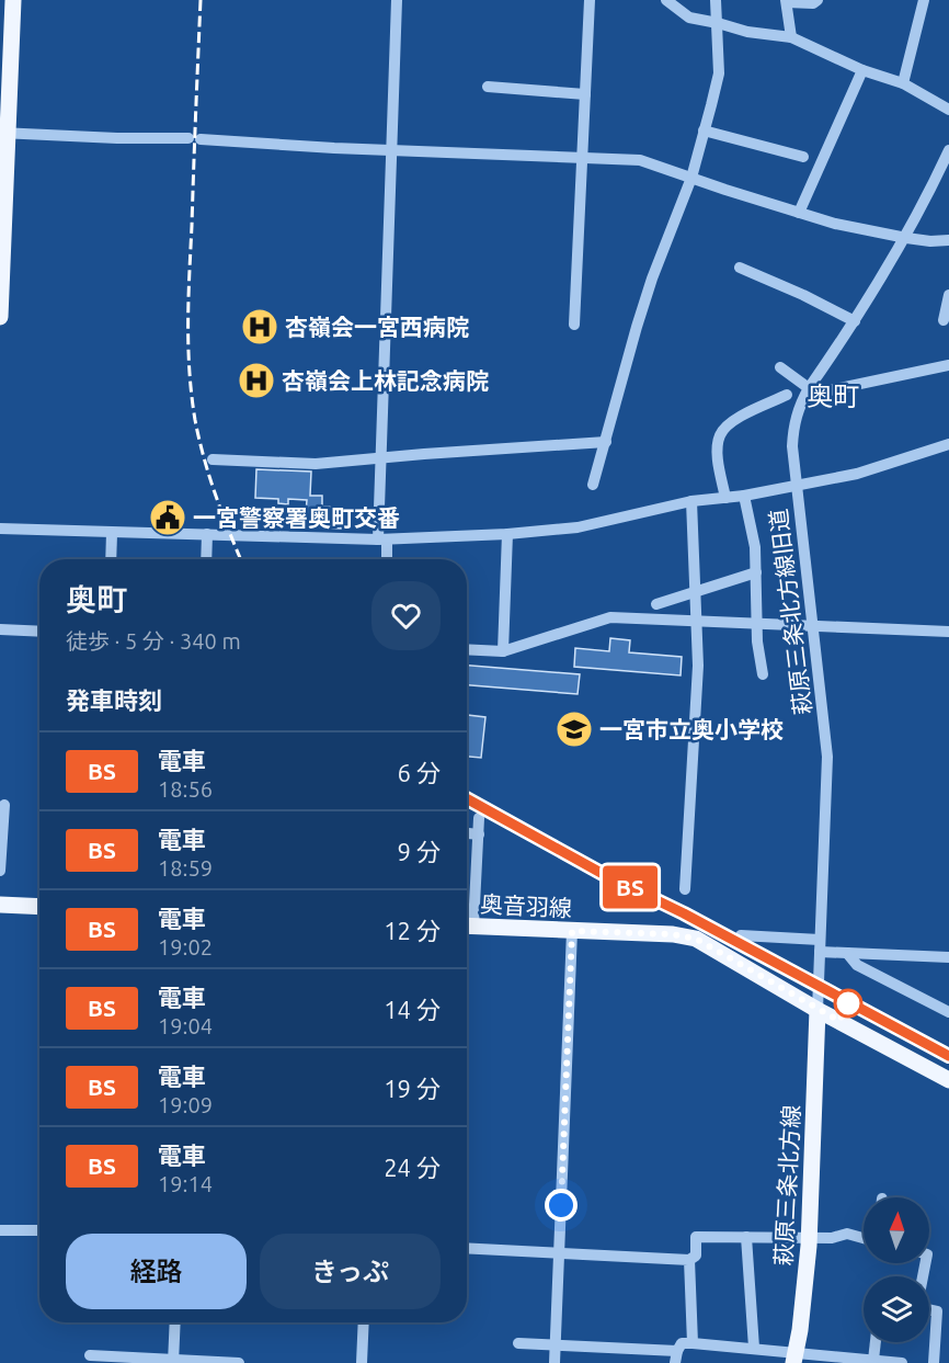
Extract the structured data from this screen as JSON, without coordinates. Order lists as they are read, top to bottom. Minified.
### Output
{"streets":{"main road":["奥音羽線","萩原三条北方線"],"street":["萩原三条北方線旧道"]},"crossings":[["萩原三条北方線旧道","奥音羽線"],["萩原三条北方線旧道","萩原三条北方線"],["奥音羽線","萩原三条北方線"]],"districts":["奥町"],"places":{"hospital":["杏嶺会一宮西病院","杏嶺会上林記念病院"],"public building":["一宮警察署奥町交番"],"school or university":["一宮市立奥小学校"]},"north":"top","page":{"on_map":"BS","heading":[["奥町","徒歩 · 5 分 · 340 m"],"発車時刻"],"list":[{"mark":"BS","name":"電車","note":"18:56","value":"6 分"},{"mark":"BS","name":"電車","note":"18:59","value":"9 分"},{"mark":"BS","name":"電車","note":"19:02","value":"12 分"},{"mark":"BS","name":"電車","note":"19:04","value":"14 分"},{"mark":"BS","name":"電車","note":"19:09","value":"19 分"},{"mark":"BS","name":"電車","note":"19:14","value":"24 分"}],"buttons":["経路","きっぷ"]}}
